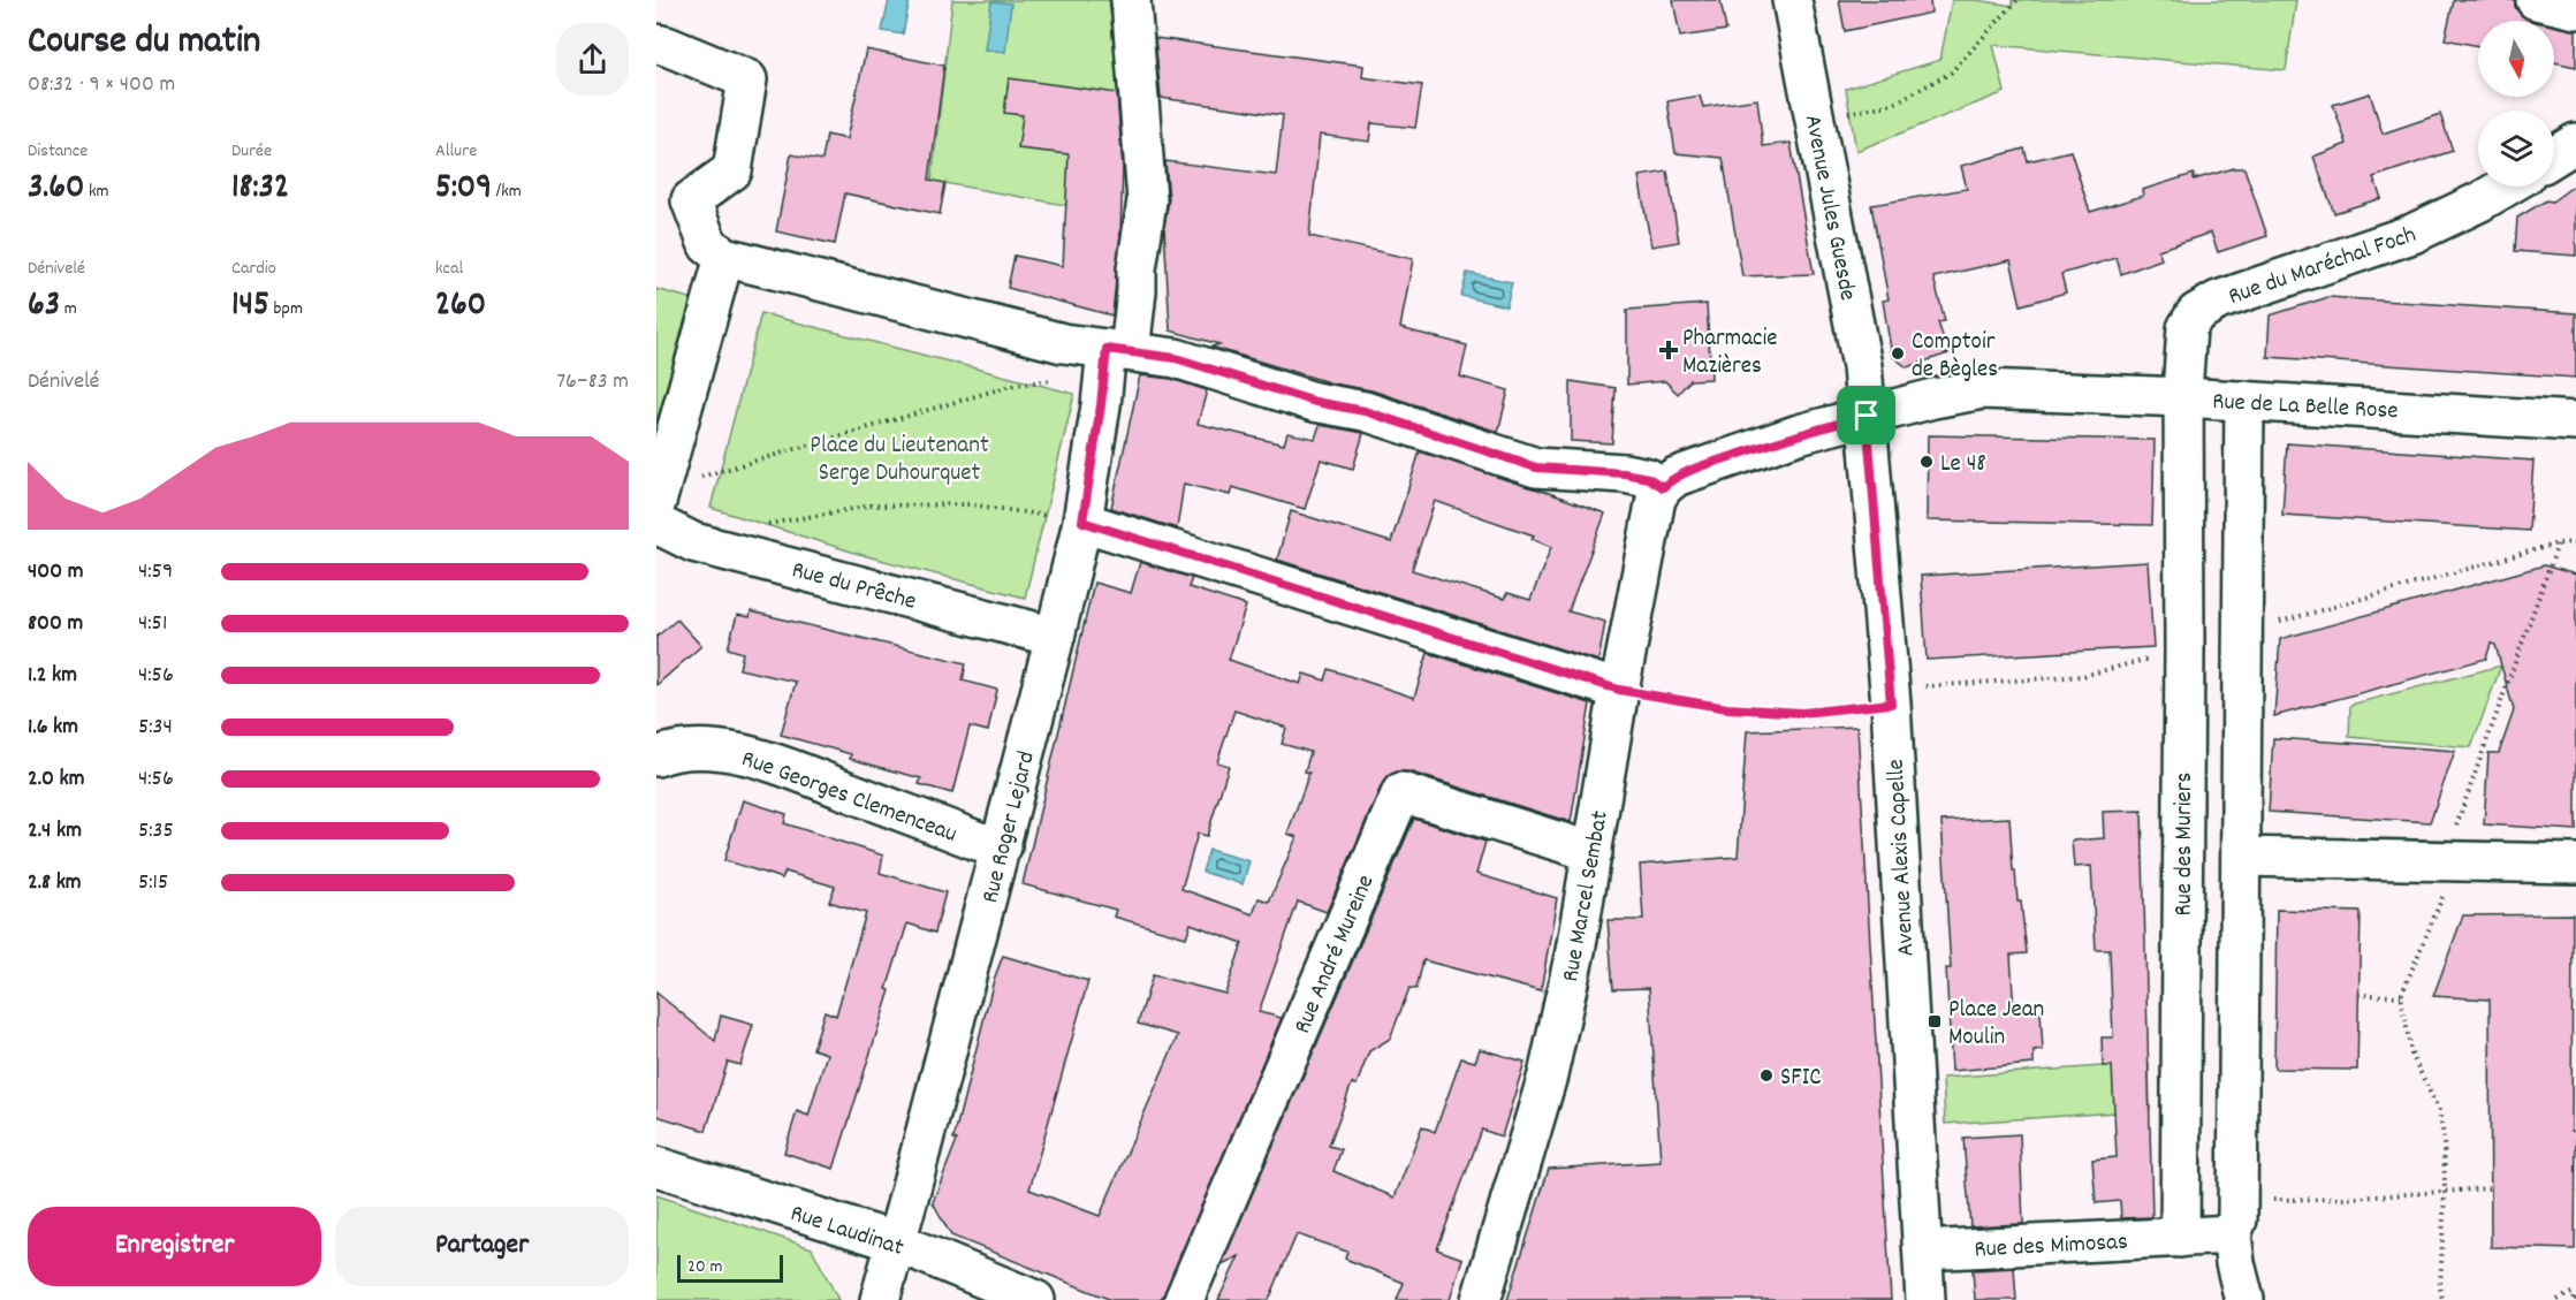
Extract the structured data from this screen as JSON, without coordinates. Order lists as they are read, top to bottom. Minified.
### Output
{"streets":{"street":["Avenue Jules Guesde","Rue du Maréchal Foch","Rue de La Belle Rose","Rue du Prêche","Rue Georges Clemenceau","Rue Roger Lejard","Rue des Muriers","Avenue Alexis Capelle","Rue Marcel Sembat","Rue André Mureine","Rue Laudinat","Rue des Mimosas"]},"crossings":[["Avenue Jules Guesde","Rue de La Belle Rose"],["Avenue Jules Guesde","Avenue Alexis Capelle"],["Rue du Maréchal Foch","Rue de La Belle Rose"],["Rue du Maréchal Foch","Rue des Muriers"],["Rue de La Belle Rose","Rue des Muriers"],["Rue de La Belle Rose","Avenue Alexis Capelle"],["Rue du Prêche","Rue Roger Lejard"],["Rue Georges Clemenceau","Rue Roger Lejard"],["Rue Roger Lejard","Rue Laudinat"],["Rue des Muriers","Rue des Mimosas"],["Avenue Alexis Capelle","Rue des Mimosas"],["Rue Marcel Sembat","Rue André Mureine"]],"parks":["Place du Lieutenant Serge Duhourquet"],"places":{"health":["Pharmacie Mazières"],"other":["Comptoir de Bègles","Le 48","SFIC"],"transit":["Place Jean Moulin"]},"scale_bar":"20 m","north":"bottom","page":{"heading":["Course du matin","08:32 · 9 × 400 m"],"stats":[["Distance","3.60 km"],["Durée","18:32"],["Allure","5:09 /km"],["Dénivelé","63 m"],["Cardio","145 bpm"],["kcal","260"]],"chart":["Dénivelé","76–83 m"],"list":[{"name":"400 m","note":"4:59"},{"name":"800 m","note":"4:51"},{"name":"1.2 km","note":"4:56"},{"name":"1.6 km","note":"5:34"},{"name":"2.0 km","note":"4:56"},{"name":"2.4 km","note":"5:35"},{"name":"2.8 km","note":"5:15"}],"buttons":["Enregistrer","Partager"],"scale":"20 m"}}
